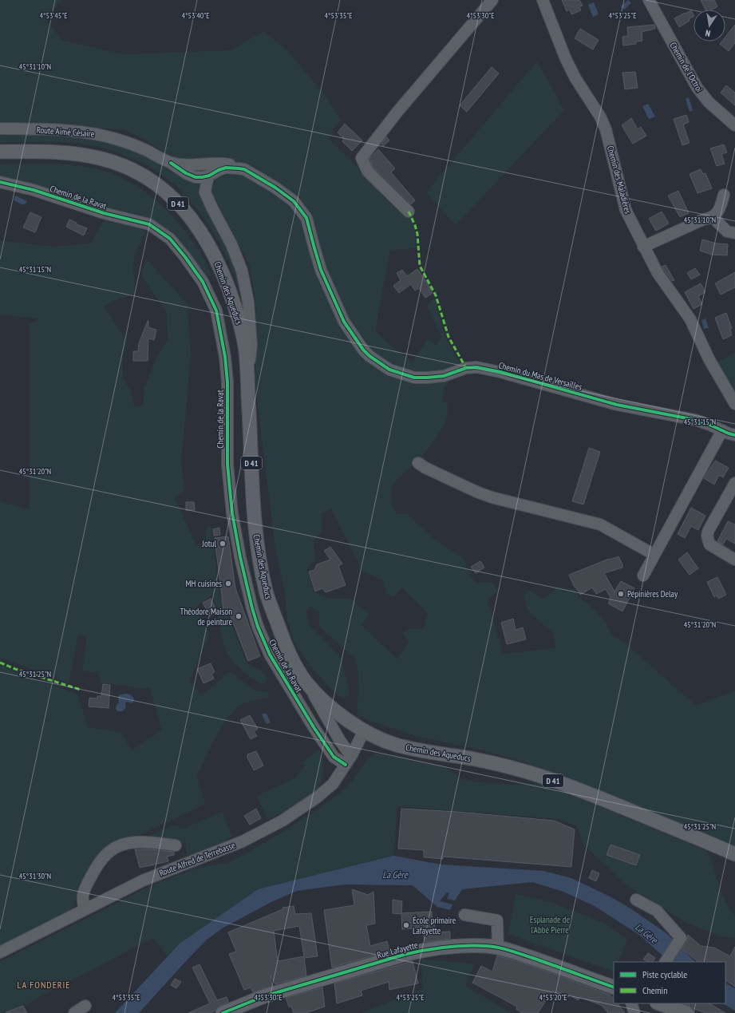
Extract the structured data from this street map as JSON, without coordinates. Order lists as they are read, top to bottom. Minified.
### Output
{"streets":{"main road":["D 41","Chemin des Aqueducs","Rue Lafayette"],"street":["Chemin de l'Octroi","Route Aimé Césaire","Chemin des Maladières","Chemin de la Ravat","Chemin du Mas de Versailles","Route Alfred de Terrebasse"]},"crossings":[["Route Aimé Césaire","Chemin du Mas de Versailles"],["Chemin de la Ravat","Route Alfred de Terrebasse"],["Chemin des Aqueducs","Route Alfred de Terrebasse"]],"districts":["LA FONDERIE"],"water":["La Gère"],"parks":["Esplanade de l'Abbé Pierre"],"places":["Jotul","MH cuisines","Pépinières Delay","Théodore Maison de peinture","École primaire Lafayette"],"legend":["Piste cyclable","Chemin"],"north":"bottom","coordinates":["4°53'45\"E","4°53'40\"E","4°53'35\"E","4°53'30\"E","4°53'25\"E","45°31'10\"N","45°31'15\"N","45°31'20\"N","45°31'25\"N","45°31'30\"N","4°53'20\"E"]}
